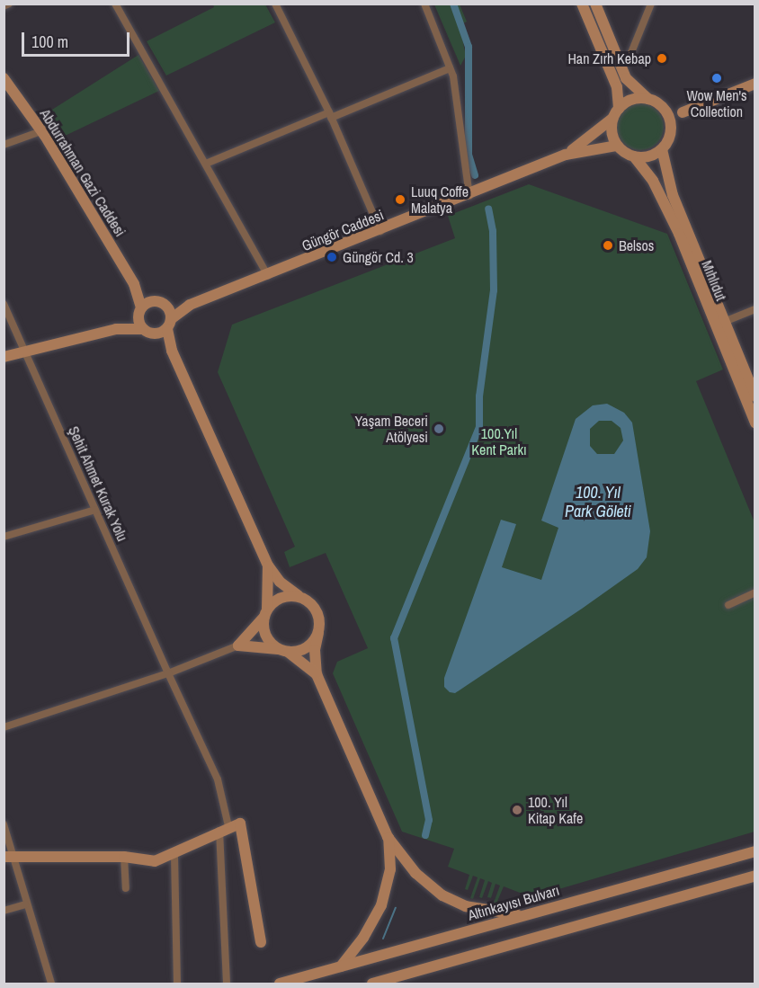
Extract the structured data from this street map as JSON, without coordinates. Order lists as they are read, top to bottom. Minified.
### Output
{"streets":{"main road":["Abdurrahman Gazi Caddesi","Güngör Caddesi","Mıhlıdut","Altınkayısı Bulvarı"],"street":["Şehit Ahmet Kurak Yolu"]},"crossings":[["Abdurrahman Gazi Caddesi","Güngör Caddesi"]],"water":["100. Yıl Park Göleti"],"parks":["100.Yıl Kent Parkı"],"places":["Han Zırh Kebap","Wow Men's Collection","Luuq Coffe Malatya","Belsos","Güngör Cd. 3","Yaşam Beceri Atölyesi","100. Yıl Kitap Kafe"],"scale_bar":"100 m"}
